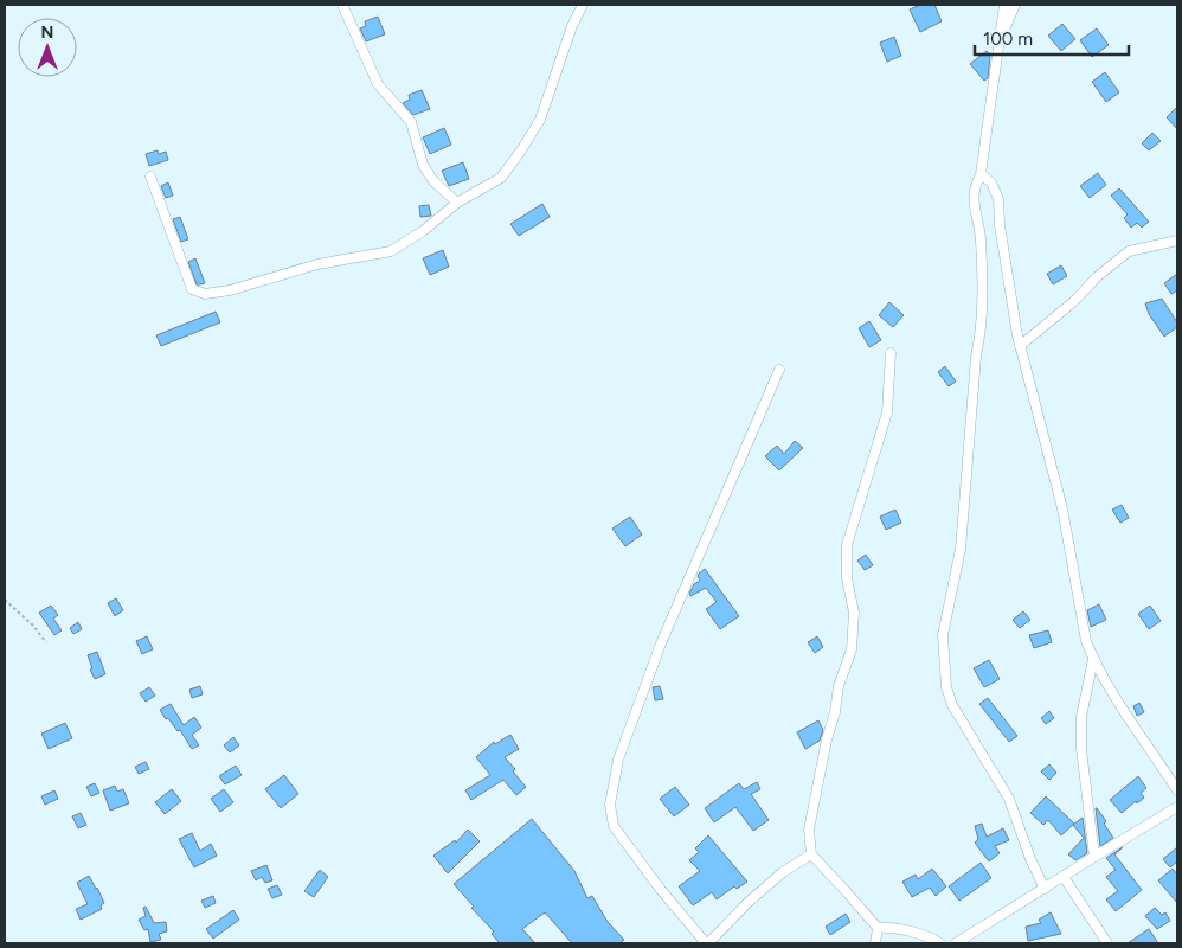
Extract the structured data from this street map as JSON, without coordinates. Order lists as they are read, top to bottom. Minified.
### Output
{"scale_bar":"100 m","north":"top"}
